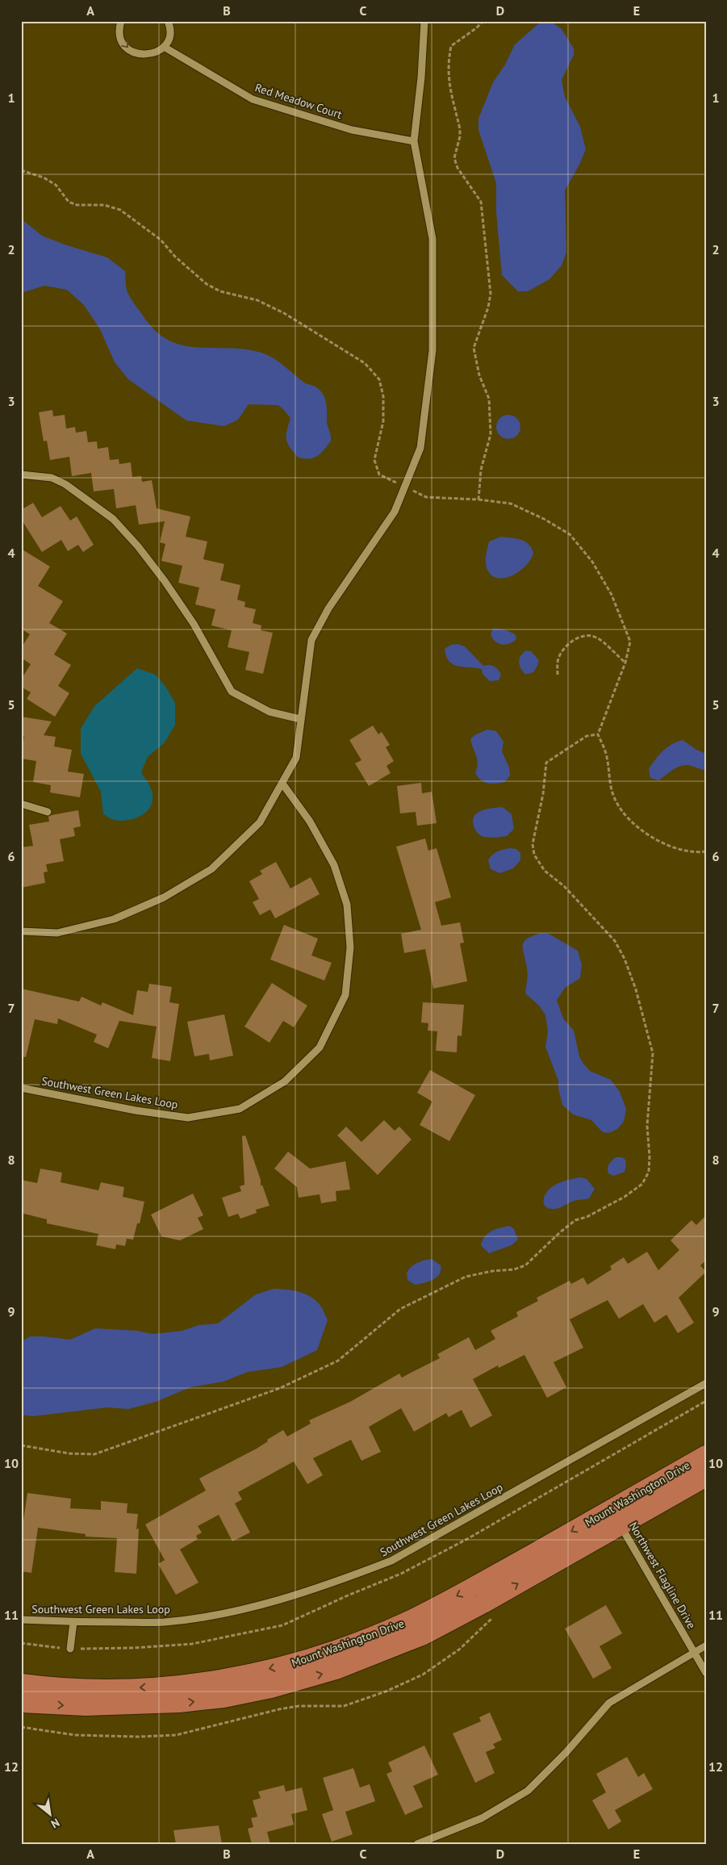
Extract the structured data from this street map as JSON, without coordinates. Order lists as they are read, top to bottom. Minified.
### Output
{"streets":{"main road":["Mount Washington Drive"],"street":["Red Meadow Court","Southwest Green Lakes Loop","Northwest Flagline Drive"]},"crossings":[["Mount Washington Drive","Northwest Flagline Drive"]],"north":"bottom right","grid":{"columns":["A","B","C","D","E"],"rows":["1","2","3","4","5","6","7","8","9","10","11","12"]}}
